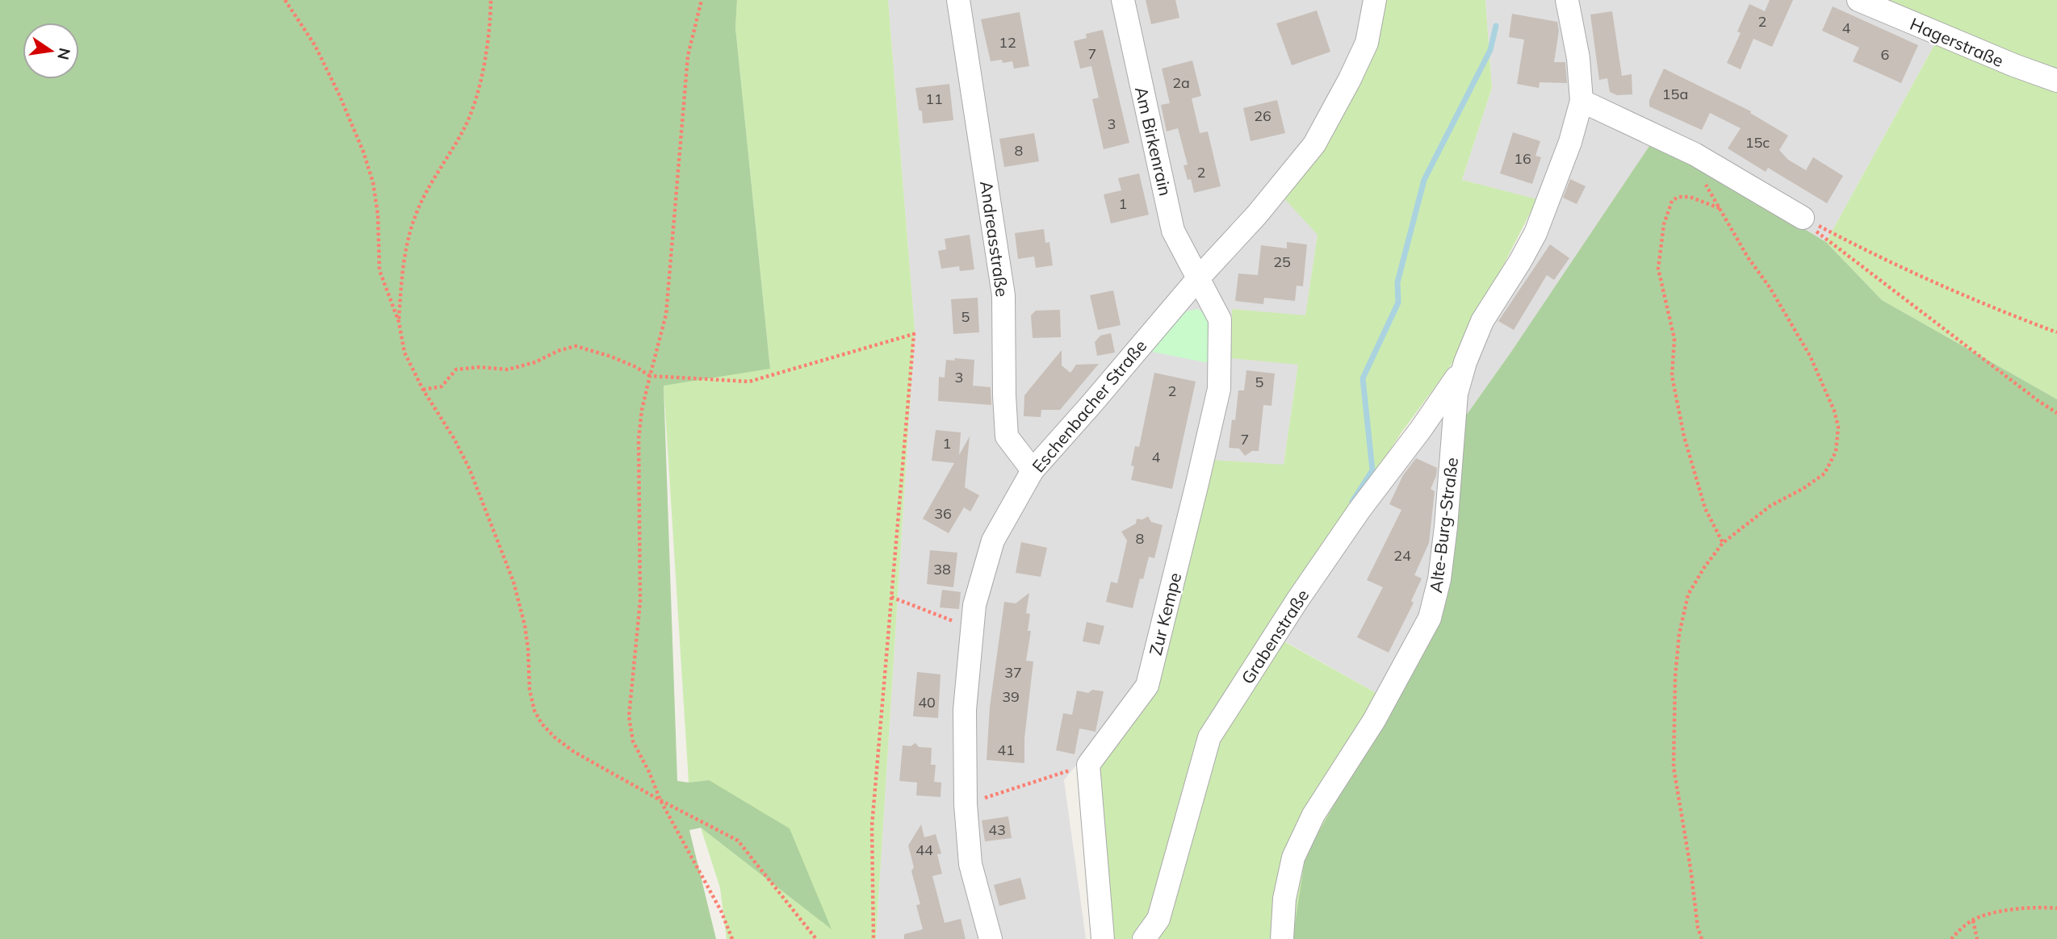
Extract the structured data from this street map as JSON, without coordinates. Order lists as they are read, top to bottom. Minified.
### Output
{"streets":{"street":["Hagerstraße","Am Birkenrain","Andreasstraße","Eschenbacher Straße","Alte-Burg-Straße","Zur Kempe","Grabenstraße"]},"crossings":[["Am Birkenrain","Eschenbacher Straße"],["Am Birkenrain","Zur Kempe"],["Andreasstraße","Eschenbacher Straße"],["Eschenbacher Straße","Zur Kempe"],["Alte-Burg-Straße","Grabenstraße"]],"house_numbers":["2","4","12","7","6","2a","15a","11","26","3","15c","8","16","2","1","25","5","3","5","2","7","1","4","36","8","24","38","37","39","40","41","43","44"],"north":"right"}
